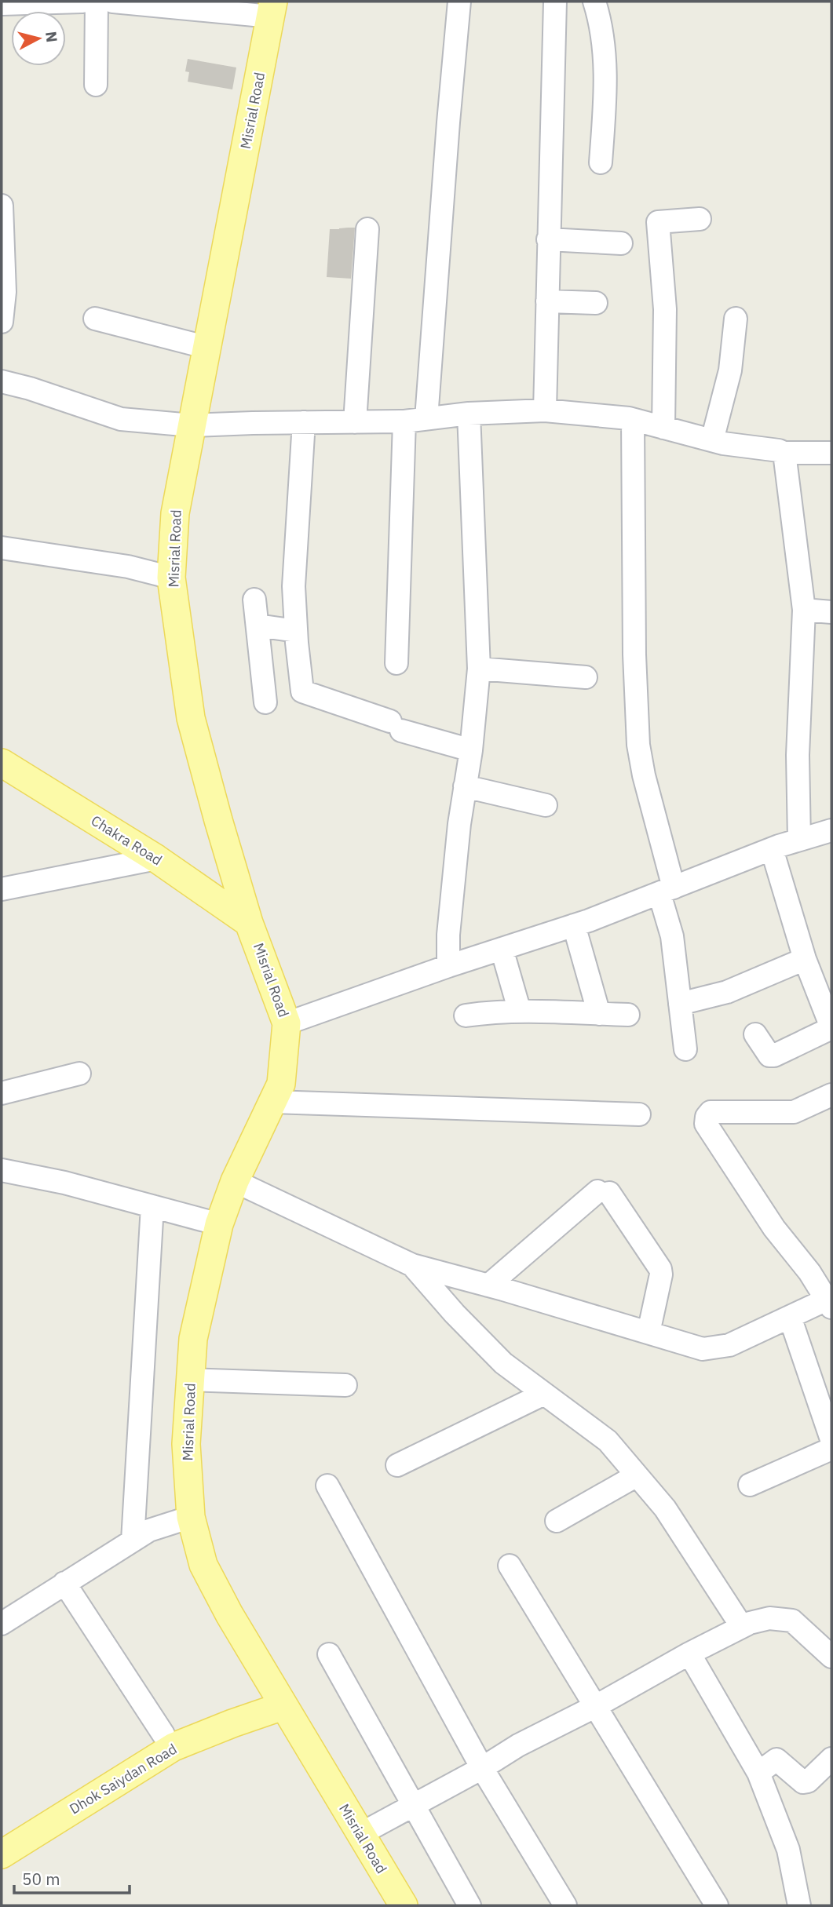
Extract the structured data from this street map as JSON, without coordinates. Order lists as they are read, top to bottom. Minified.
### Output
{"streets":{"main road":["Misrial Road","Chakra Road","Dhok Saiydan Road"]},"crossings":[["Misrial Road","Chakra Road"],["Misrial Road","Dhok Saiydan Road"]],"scale_bar":"50 m","north":"right"}
